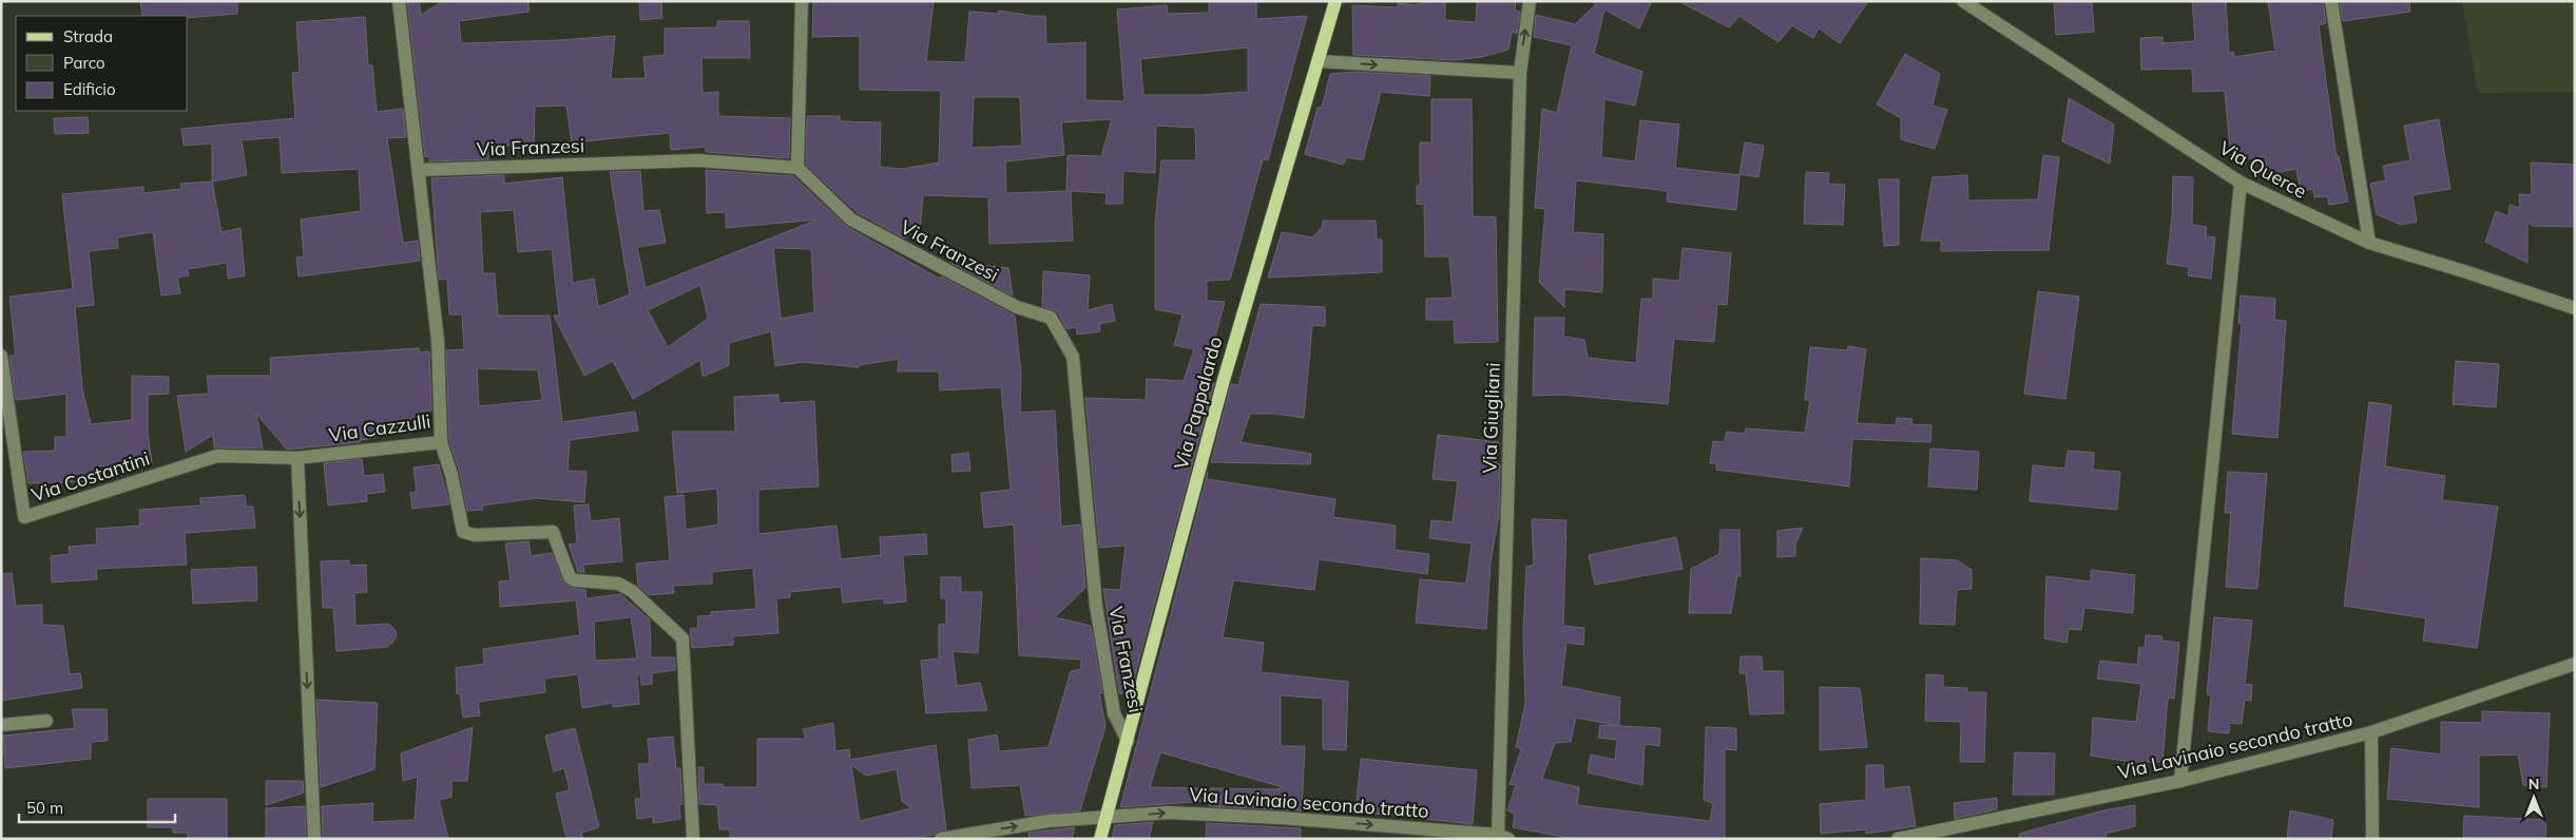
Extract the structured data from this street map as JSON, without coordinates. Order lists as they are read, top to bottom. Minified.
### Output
{"streets":{"main road":["Via Pappalardo"],"street":["Via Franzesi","Via Querce","Via Giugliani","Via Cazzulli","Via Costantini","Via Lavinaio secondo tratto"]},"crossings":[["Via Franzesi","Via Pappalardo"],["Via Franzesi","Via Cazzulli"],["Via Pappalardo","Via Lavinaio secondo tratto"],["Via Giugliani","Via Lavinaio secondo tratto"],["Via Cazzulli","Via Costantini"]],"one_way":["Via Lavinaio secondo tratto"],"legend":["Strada","Parco","Edificio"],"scale_bar":"50 m","north":"top"}
